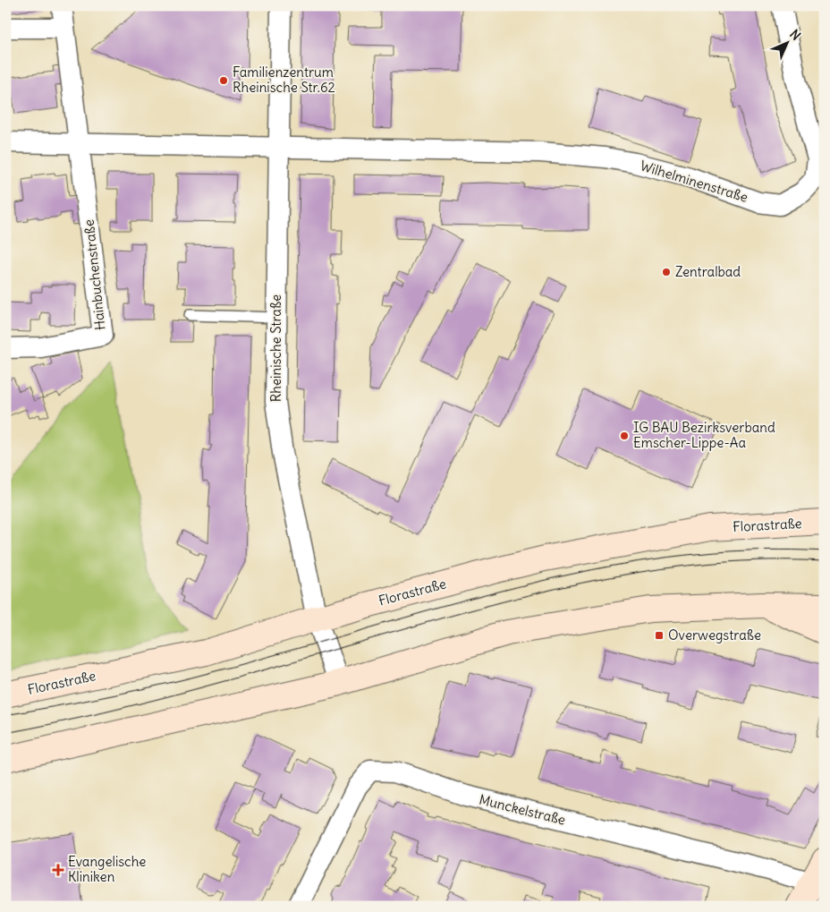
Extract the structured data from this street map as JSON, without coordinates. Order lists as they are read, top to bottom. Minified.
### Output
{"streets":{"main road":["Florastraße"],"street":["Wilhelminenstraße","Hainbuchenstraße","Rheinische Straße","Munckelstraße"]},"crossings":[["Wilhelminenstraße","Rheinische Straße"],["Rheinische Straße","Florastraße"]],"places":{"other":["Familienzentrum Rheinische Str.62","Zentralbad","IG BAU Bezirksverband Emscher-Lippe-Aa"],"transit":["Overwegstraße"],"health":["Evangelische Kliniken"]},"north":"top right"}
